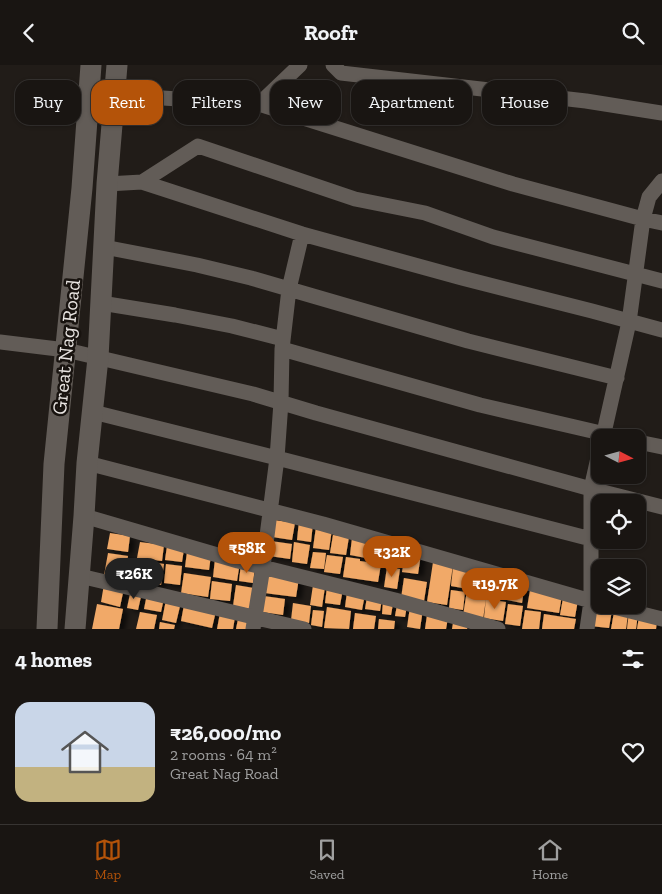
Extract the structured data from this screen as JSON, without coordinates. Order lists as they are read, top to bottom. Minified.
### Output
{"streets":{"main road":["Great Nag Road"]},"north":"right","page":{"header":"Roofr","chip":["Buy","Rent","Filters","New","Apartment","House"],"price":["₹58K","₹32K","₹26K","₹19.7K"],"heading":"4 homes","list":[{"name":"₹26,000/mo","note":"2 rooms · 64 m² · Great Nag Road"}],"tabs":["Map","Saved","Home"]}}
